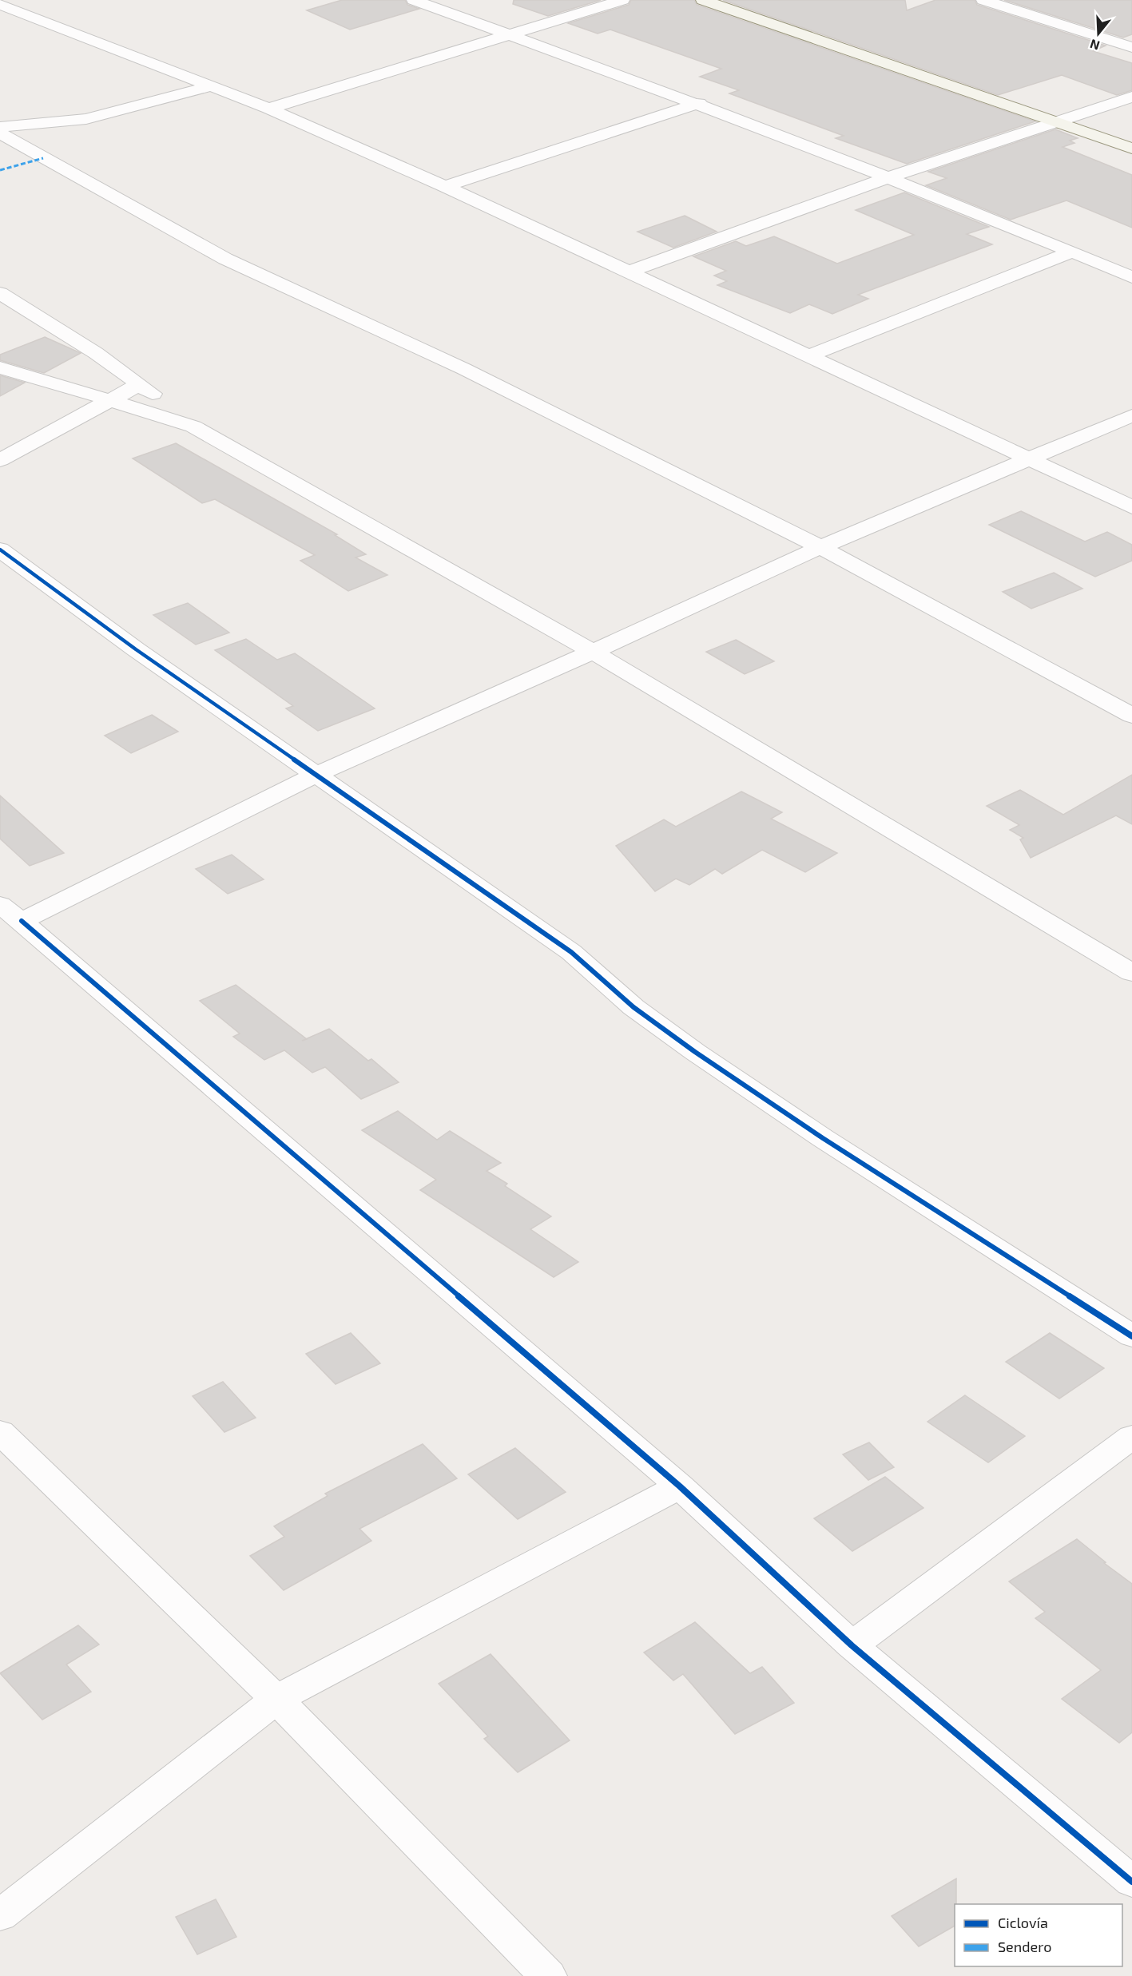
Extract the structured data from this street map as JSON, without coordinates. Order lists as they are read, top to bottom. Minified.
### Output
{"legend":["Ciclovía","Sendero"],"north":"bottom"}
